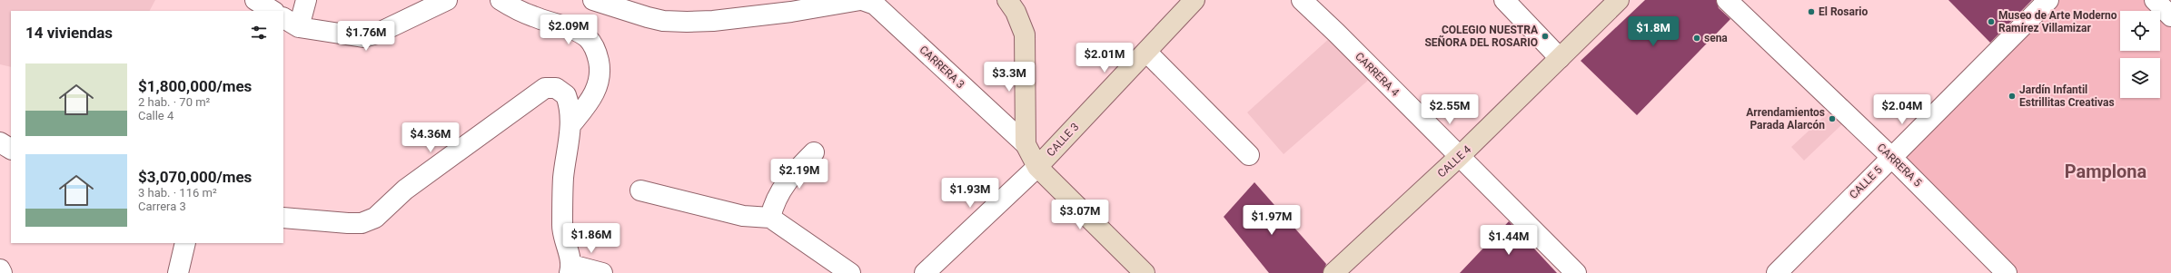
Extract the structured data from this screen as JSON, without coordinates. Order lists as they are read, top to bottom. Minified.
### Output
{"streets":{"main road":["CALLE 3","CALLE 4"],"street":["CARRERA 3","CARRERA 4","CARRERA 5","CALLE 5"]},"crossings":[["CARRERA 4","CALLE 4"],["CARRERA 5","CALLE 5"]],"districts":["Pamplona"],"places":["El Rosario","Museo de Arte Moderno Ramírez Villamizar","COLEGIO NUESTRA SEÑORA DEL ROSARIO","sena","Jardín Infantil Estrillitas Creativas","Arrendamientos Parada Alarcón"],"page":{"heading":"14 viviendas","price":["$2.09M","$1.8M","$1.76M","$2.01M","$3.3M","$2.55M","$2.04M","$4.36M","$2.19M","$1.93M","$3.07M","$1.97M","$1.86M","$1.44M"],"list":[{"name":"$1,800,000/mes","note":"2 hab. · 70 m² · Calle 4"},{"name":"$3,070,000/mes","note":"3 hab. · 116 m² · Carrera 3"}]}}
